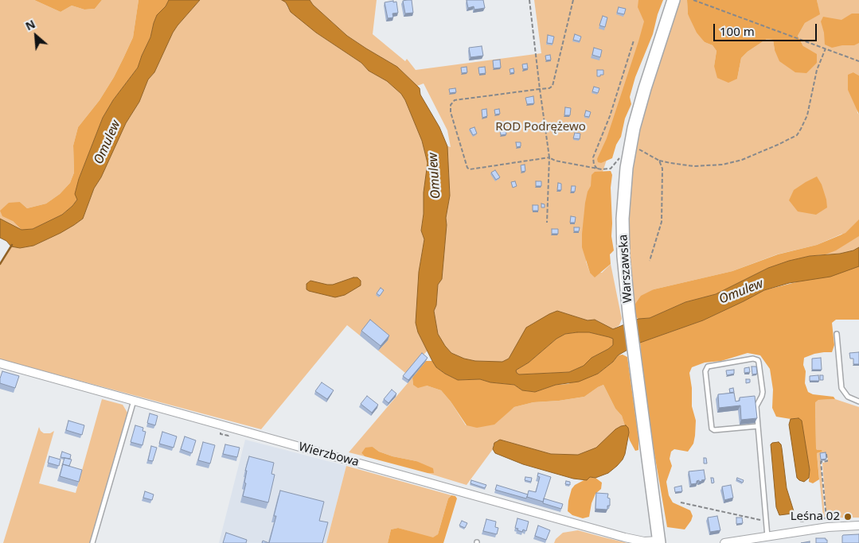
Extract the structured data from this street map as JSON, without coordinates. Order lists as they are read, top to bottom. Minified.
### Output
{"streets":{"main road":["Warszawska"],"street":["Wierzbowa"]},"crossings":[["Warszawska","Wierzbowa"]],"water":["Omulew"],"parks":["ROD Podrężewo"],"places":["Leśna 02"],"scale_bar":"100 m","north":"top left"}
